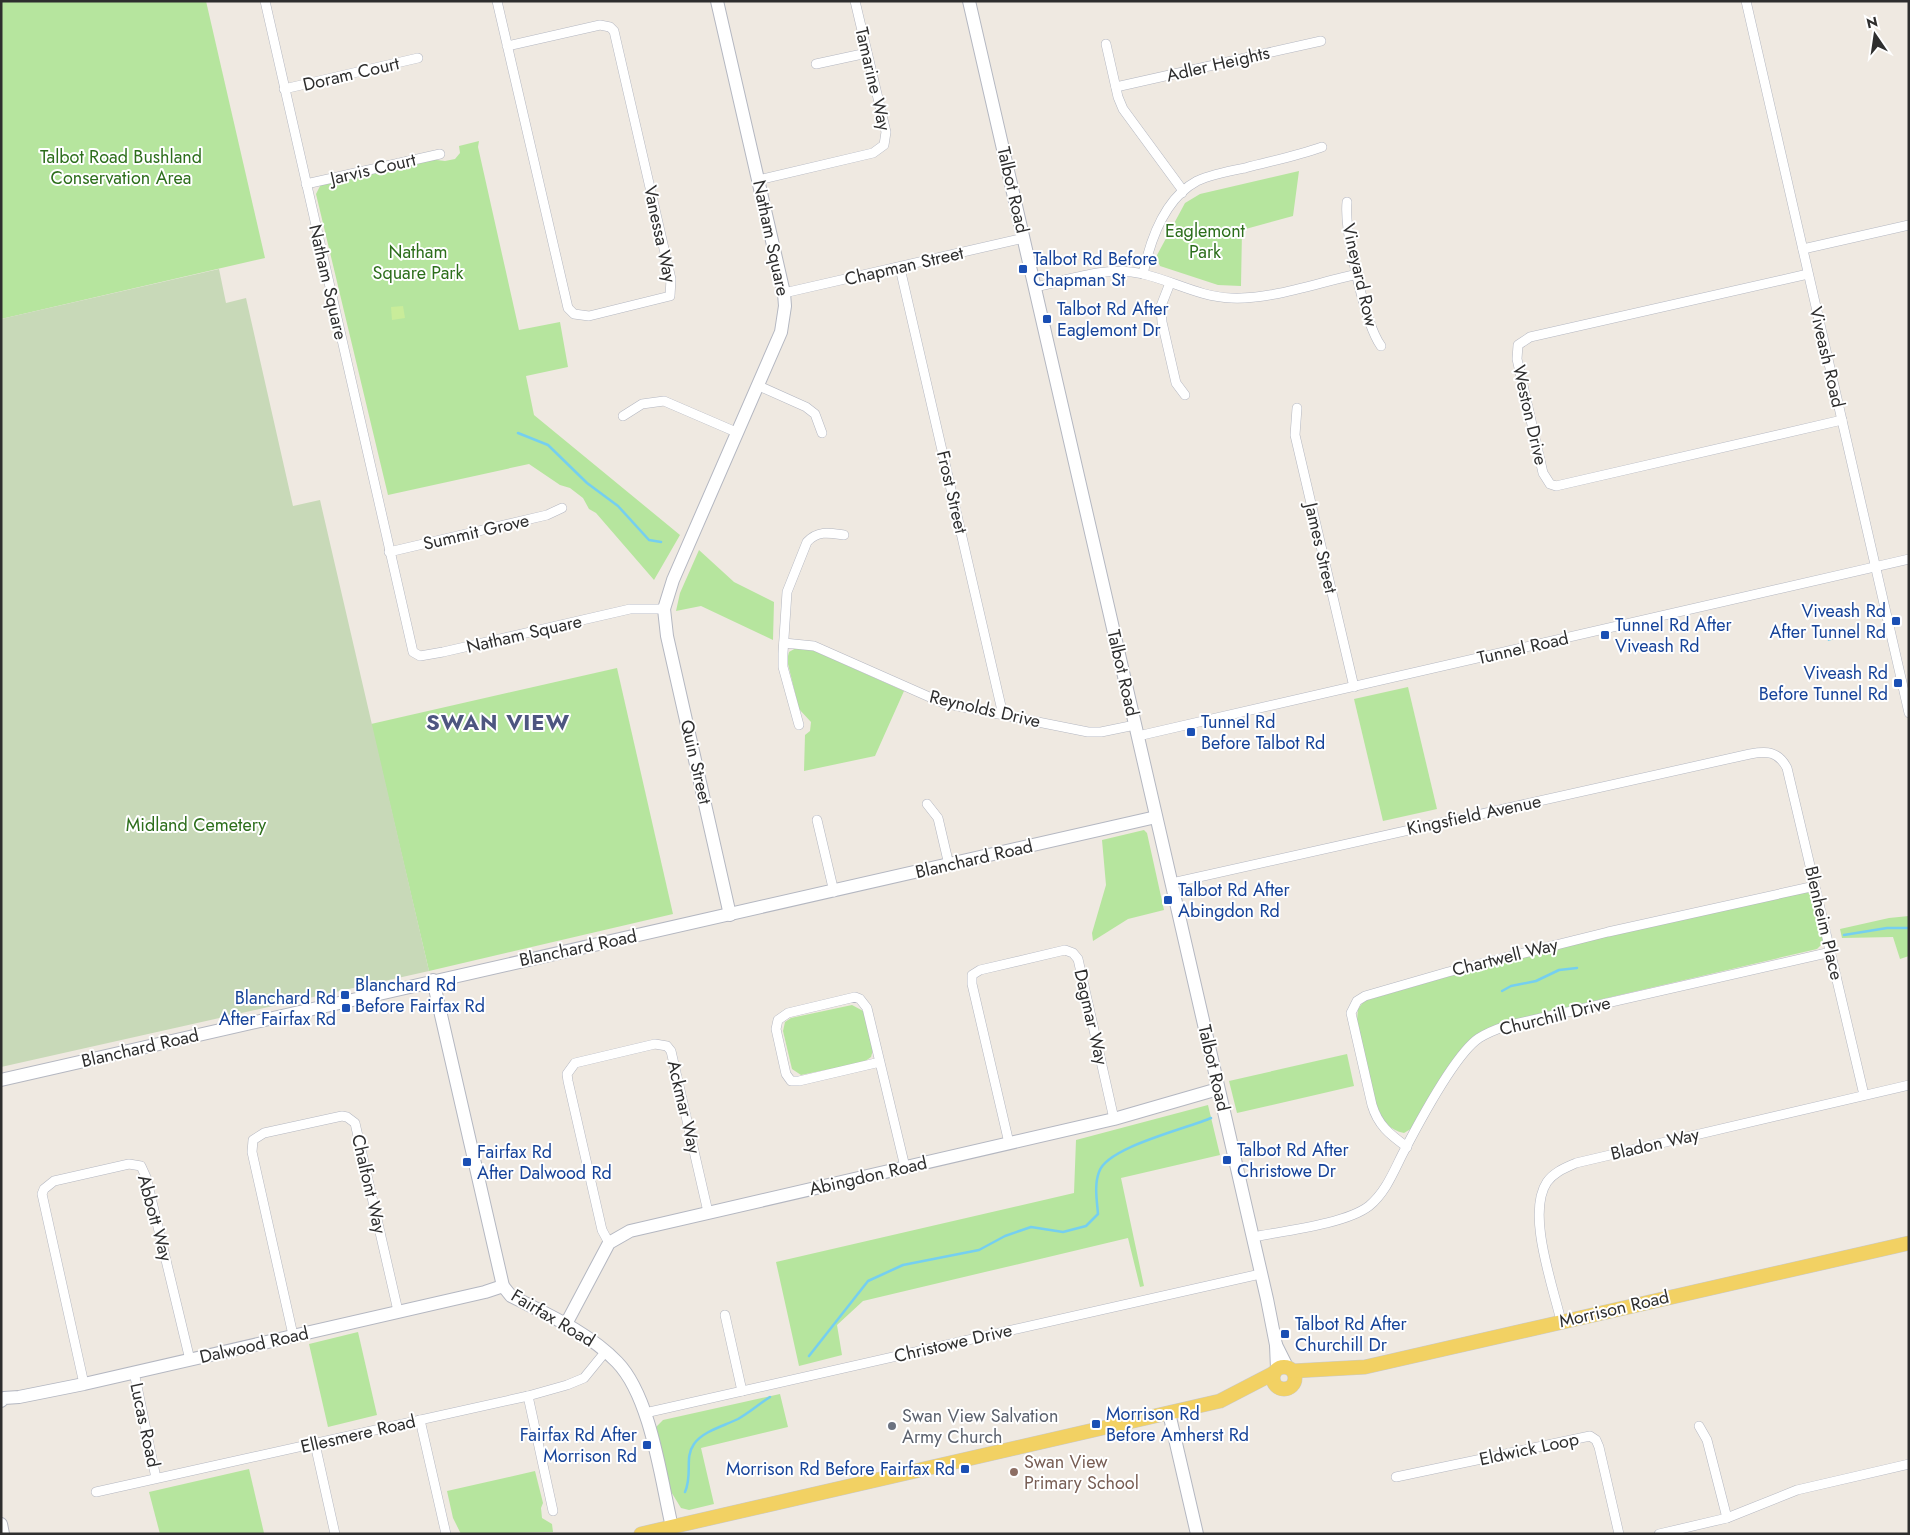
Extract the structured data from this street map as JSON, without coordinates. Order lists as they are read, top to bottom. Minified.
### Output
{"streets":{"main road":["Morrison Road"],"street":["Adler Heights","Doram Court","Tamarine Way","Jarvis Court","Talbot Road","Vanessa Way","Natham Square","Chapman Street","Vineyard Row","Viveash Road","Weston Drive","Frost Street","Summit Grove","James Street","Tunnel Road","Reynolds Drive","Quin Street","Kingsfield Avenue","Blanchard Road","Blenheim Place","Chartwell Way","Churchill Drive","Dagmar Way","Ackmar Way","Bladon Way","Abingdon Road","Chalfont Way","Abbott Way","Fairfax Road","Christowe Drive","Dalwood Road","Lucas Road","Ellesmere Road","Eldwick Loop"]},"crossings":[["Doram Court","Natham Square"],["Tamarine Way","Natham Square"],["Jarvis Court","Natham Square"],["Talbot Road","Chapman Street"],["Talbot Road","Tunnel Road"],["Talbot Road","Reynolds Drive"],["Talbot Road","Kingsfield Avenue"],["Talbot Road","Blanchard Road"],["Talbot Road","Churchill Drive"],["Talbot Road","Abingdon Road"],["Talbot Road","Morrison Road"],["Talbot Road","Christowe Drive"],["Natham Square","Chapman Street"],["Natham Square","Summit Grove"],["Natham Square","Quin Street"],["Chapman Street","Frost Street"],["Viveash Road","Weston Drive"],["Viveash Road","Tunnel Road"],["Frost Street","Reynolds Drive"],["James Street","Tunnel Road"],["Tunnel Road","Reynolds Drive"],["Quin Street","Blanchard Road"],["Kingsfield Avenue","Blenheim Place"],["Blanchard Road","Fairfax Road"],["Blenheim Place","Chartwell Way"],["Blenheim Place","Churchill Drive"],["Blenheim Place","Bladon Way"],["Chartwell Way","Churchill Drive"],["Dagmar Way","Abingdon Road"],["Ackmar Way","Abingdon Road"],["Bladon Way","Morrison Road"],["Chalfont Way","Dalwood Road"],["Abbott Way","Dalwood Road"],["Morrison Road","Fairfax Road"],["Fairfax Road","Christowe Drive"],["Fairfax Road","Dalwood Road"],["Fairfax Road","Ellesmere Road"],["Dalwood Road","Lucas Road"],["Lucas Road","Ellesmere Road"]],"districts":["SWAN VIEW"],"parks":["Talbot Road Bushland Conservation Area","Eaglemont Park","Natham Square Park","Midland Cemetery"],"places":{"transit":["Talbot Rd Before Chapman St","Talbot Rd After Eaglemont Dr","Viveash Rd After Tunnel Rd","Tunnel Rd After Viveash Rd","Viveash Rd Before Tunnel Rd","Tunnel Rd Before Talbot Rd","Talbot Rd After Abingdon Rd","Blanchard Rd Before Fairfax Rd","Blanchard Rd After Fairfax Rd","Talbot Rd After Christowe Dr","Fairfax Rd After Dalwood Rd","Talbot Rd After Churchill Dr","Morrison Rd Before Amherst Rd","Fairfax Rd After Morrison Rd","Morrison Rd Before Fairfax Rd"],"other":["Swan View Salvation Army Church","Swan View Primary School"]},"north":"top"}
